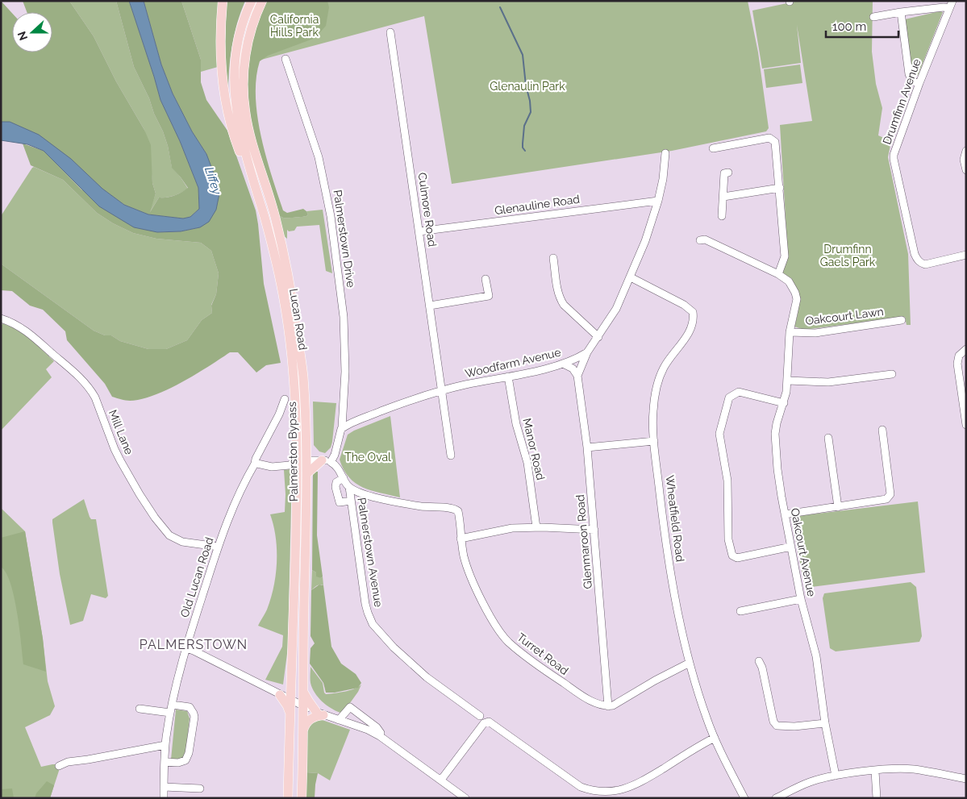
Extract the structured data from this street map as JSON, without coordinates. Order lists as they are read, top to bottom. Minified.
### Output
{"streets":{"main road":["Lucan Road","Palmerston Bypass"],"street":["Drumfinn Avenue","Glenauline Road","Culmore Road","Palmerstown Drive","Oakcourt Lawn","Woodfarm Avenue","Mill Lane","Manor Road","Wheatfield Road","Glenmaroon Road","Palmerstown Avenue","Oakcourt Avenue","Old Lucan Road","Turret Road"]},"crossings":[["Glenauline Road","Culmore Road"],["Glenauline Road","Glenmaroon Road"],["Culmore Road","Woodfarm Avenue"],["Oakcourt Lawn","Oakcourt Avenue"],["Lucan Road","Palmerston Bypass"],["Woodfarm Avenue","Manor Road"],["Woodfarm Avenue","Glenmaroon Road"],["Mill Lane","Old Lucan Road"],["Wheatfield Road","Glenmaroon Road"],["Glenmaroon Road","Turret Road"],["Palmerstown Avenue","Turret Road"]],"districts":["PALMERSTOWN"],"water":["Liffey"],"parks":["California Hills Park","Glenaulin Park","Drumfinn Gaels Park","The Oval"],"scale_bar":"100 m","north":"left"}
